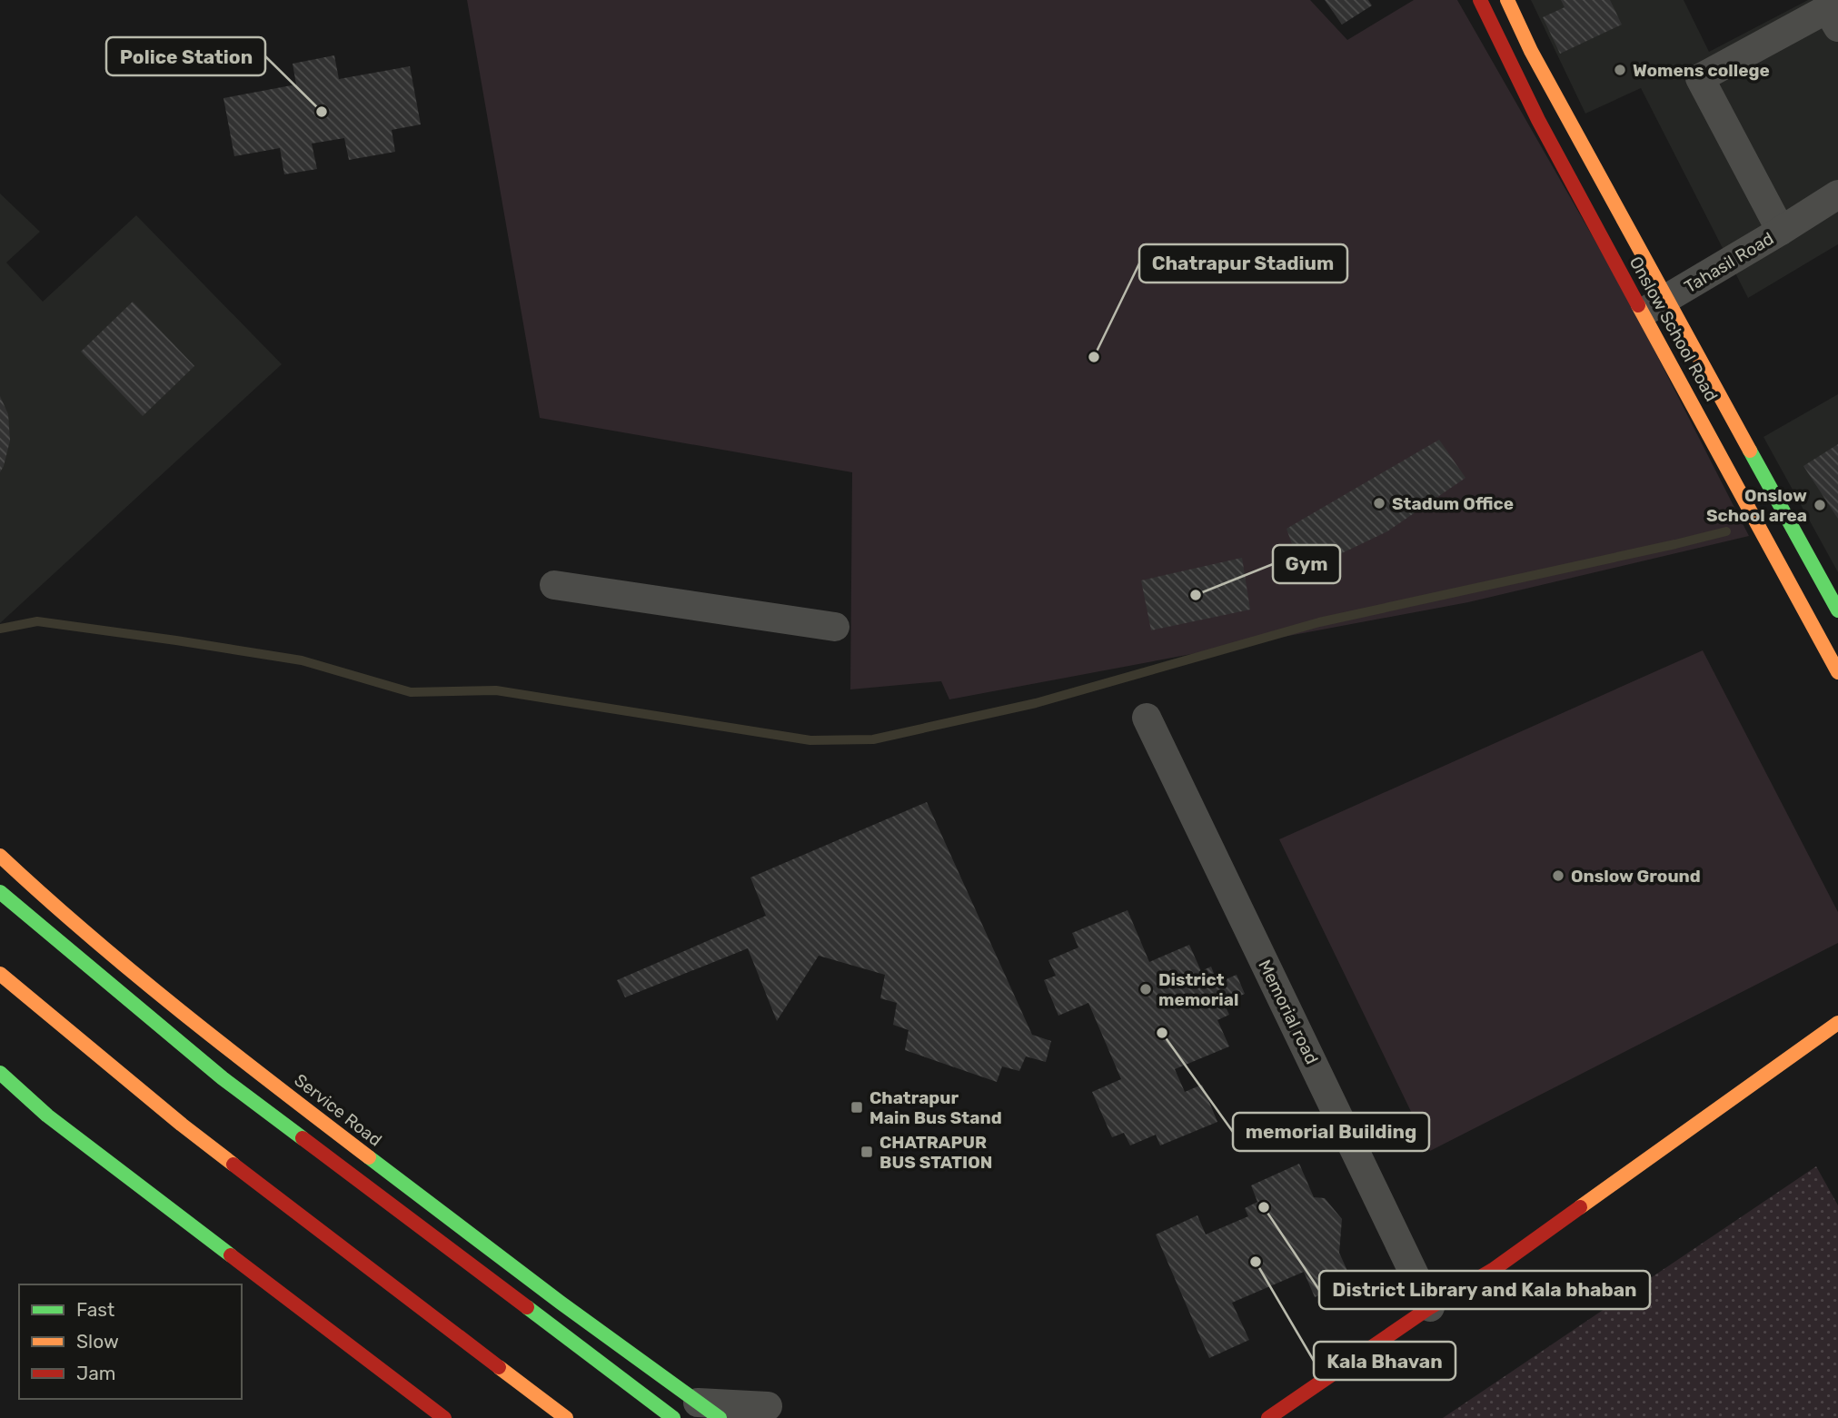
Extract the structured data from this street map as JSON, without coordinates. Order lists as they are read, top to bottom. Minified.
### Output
{"streets":{"main road":["Onslow School Road","Service Road"],"street":["Tahasil Road","Memorial road"]},"crossings":[["Tahasil Road","Onslow School Road"]],"places":{"other":["Womens college","Police Station","Chatrapur Stadium","Stadum Office","Onslow School area","Gym","Onslow Ground","District memorial","memorial Building","District Library and Kala bhaban","Kala Bhavan"],"transit":["Chatrapur Main Bus Stand","CHATRAPUR BUS STATION"]},"legend":["Fast","Slow","Jam"]}
